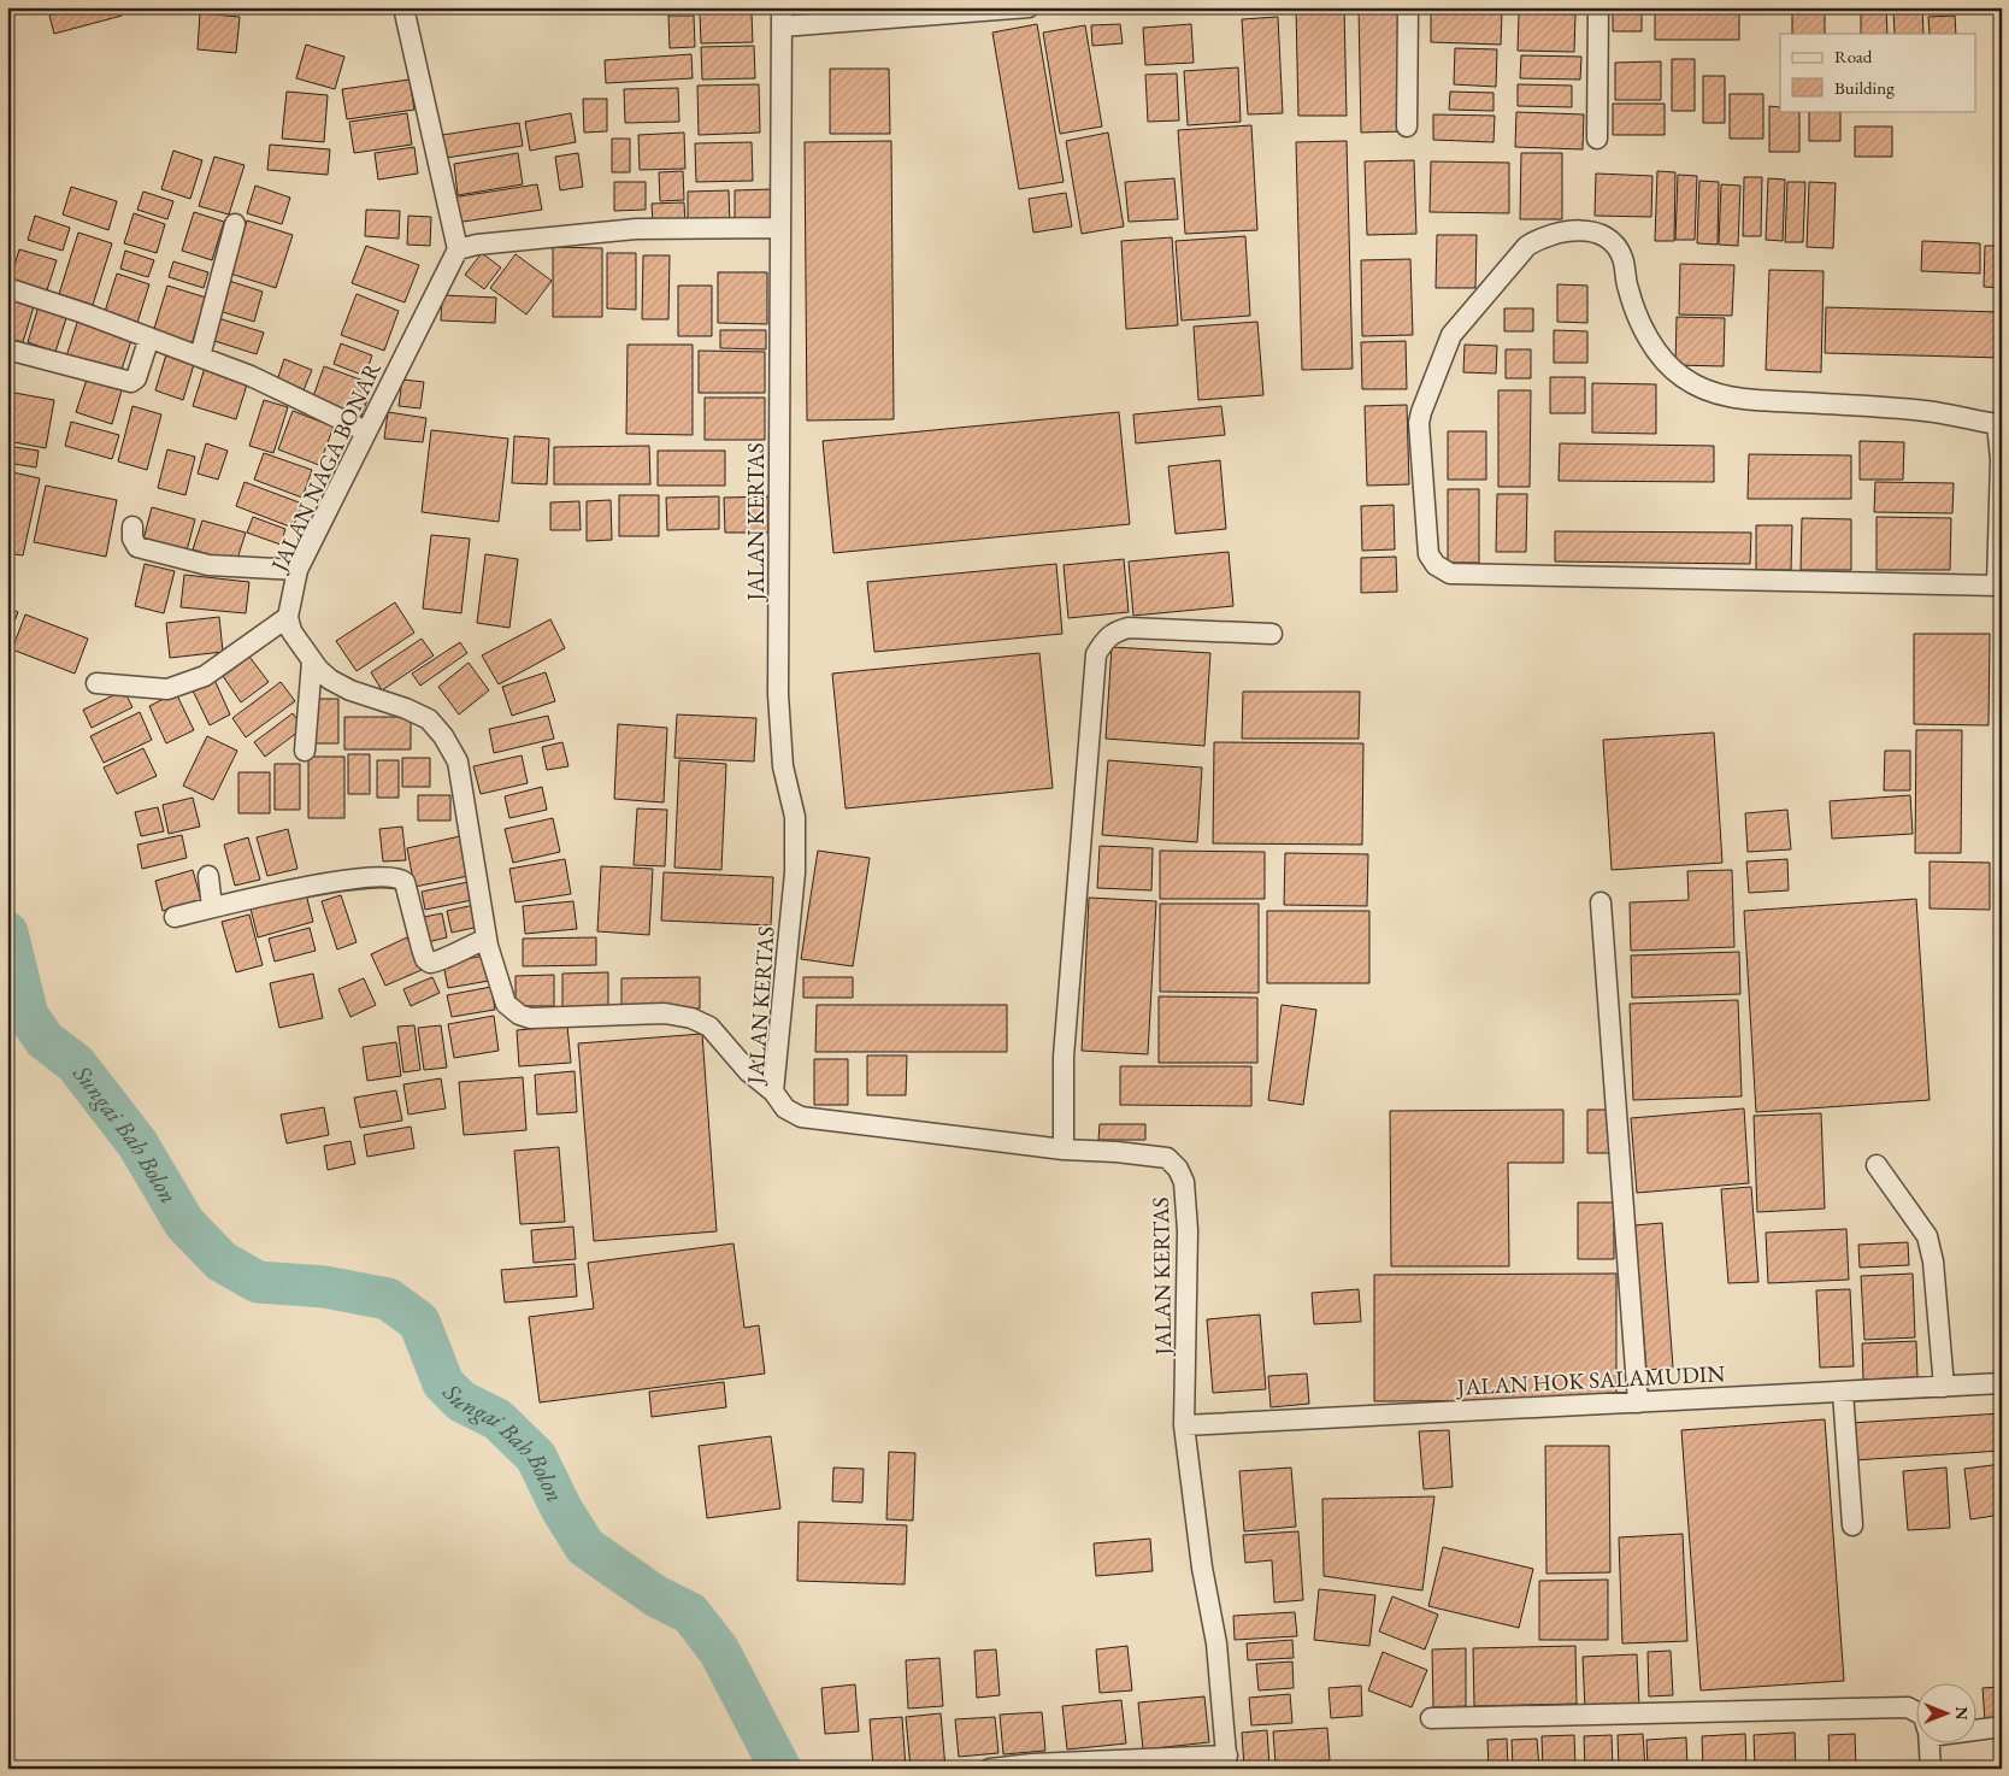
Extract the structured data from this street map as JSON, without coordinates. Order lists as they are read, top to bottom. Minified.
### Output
{"streets":{"street":["JALAN NAGA BONAR","JALAN KERTAS","JALAN HOK SALAMUDIN"]},"crossings":[["JALAN KERTAS","JALAN HOK SALAMUDIN"]],"water":["Sungai Bah Bolon"],"legend":["Road","Building"],"north":"right"}
